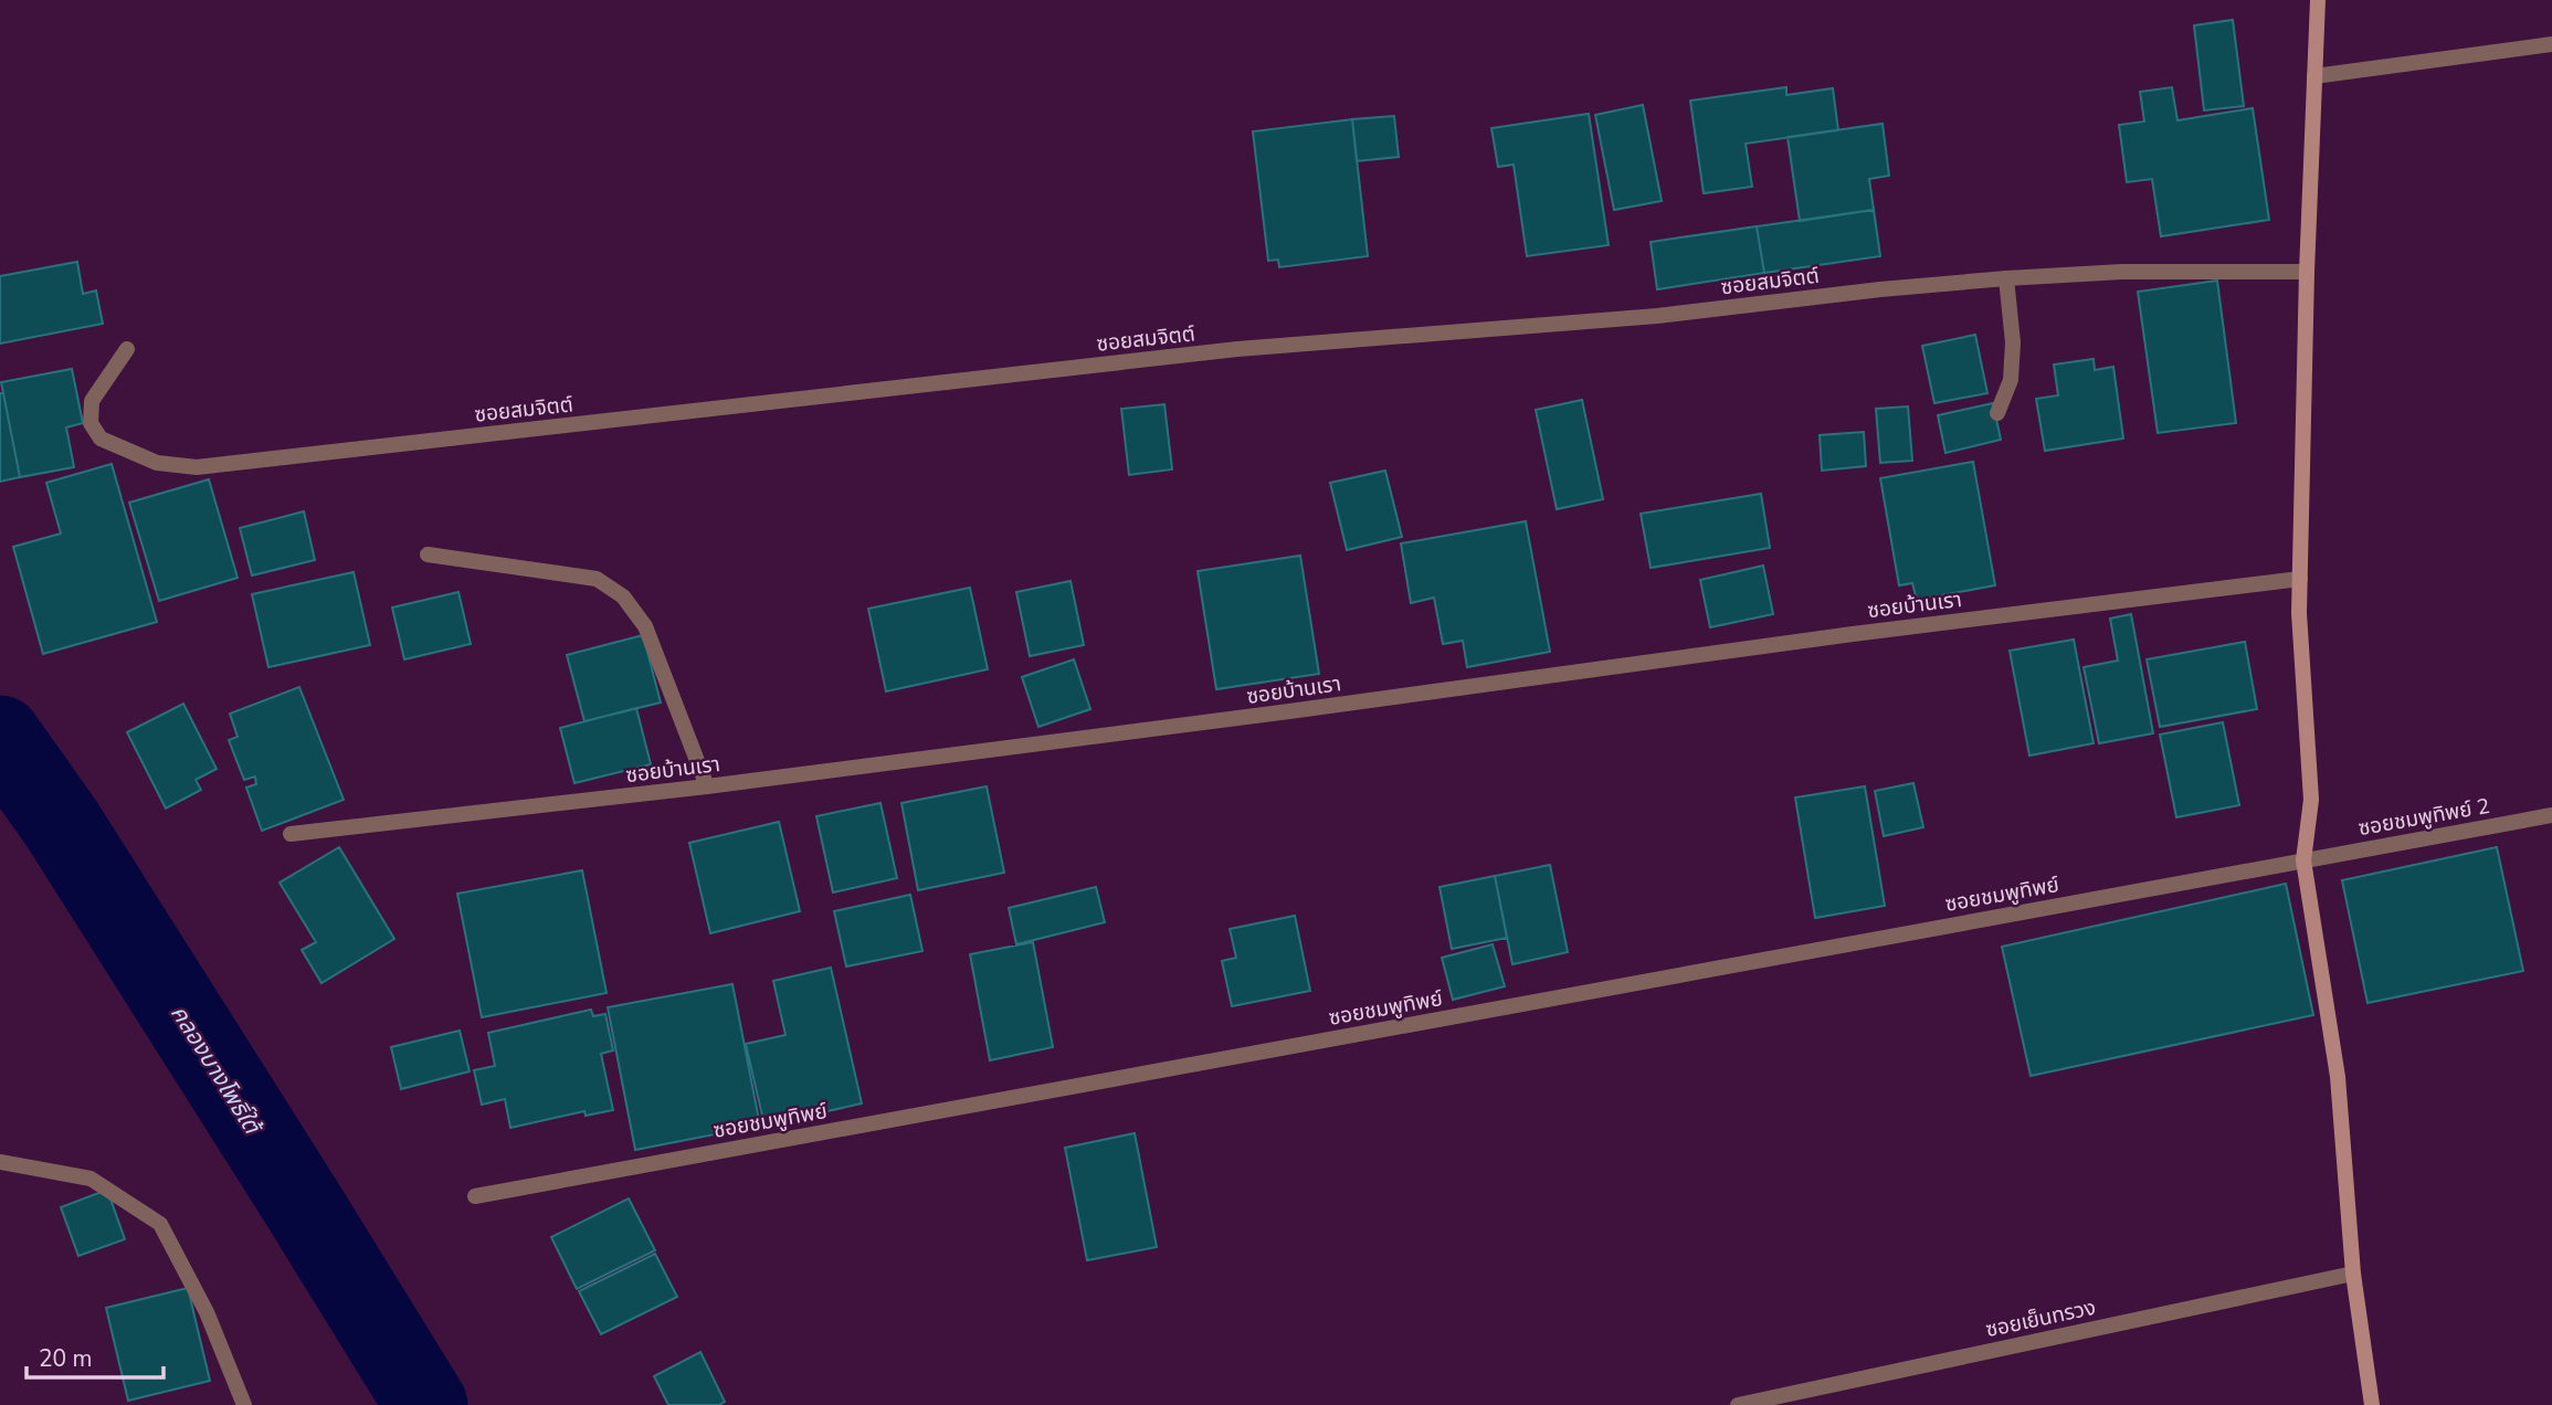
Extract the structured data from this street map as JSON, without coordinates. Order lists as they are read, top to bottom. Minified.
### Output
{"streets":{"street":["ซอยสมจิตต์","ซอยบ้านเรา","ซอยชมพูทิพย์ 2","ซอยชมพูทิพย์","ซอยเย็นทรวง"]},"crossings":[["ซอยชมพูทิพย์ 2","ซอยชมพูทิพย์"]],"water":["คลองบางโพธิ์ใต้"],"scale_bar":"20 m"}
